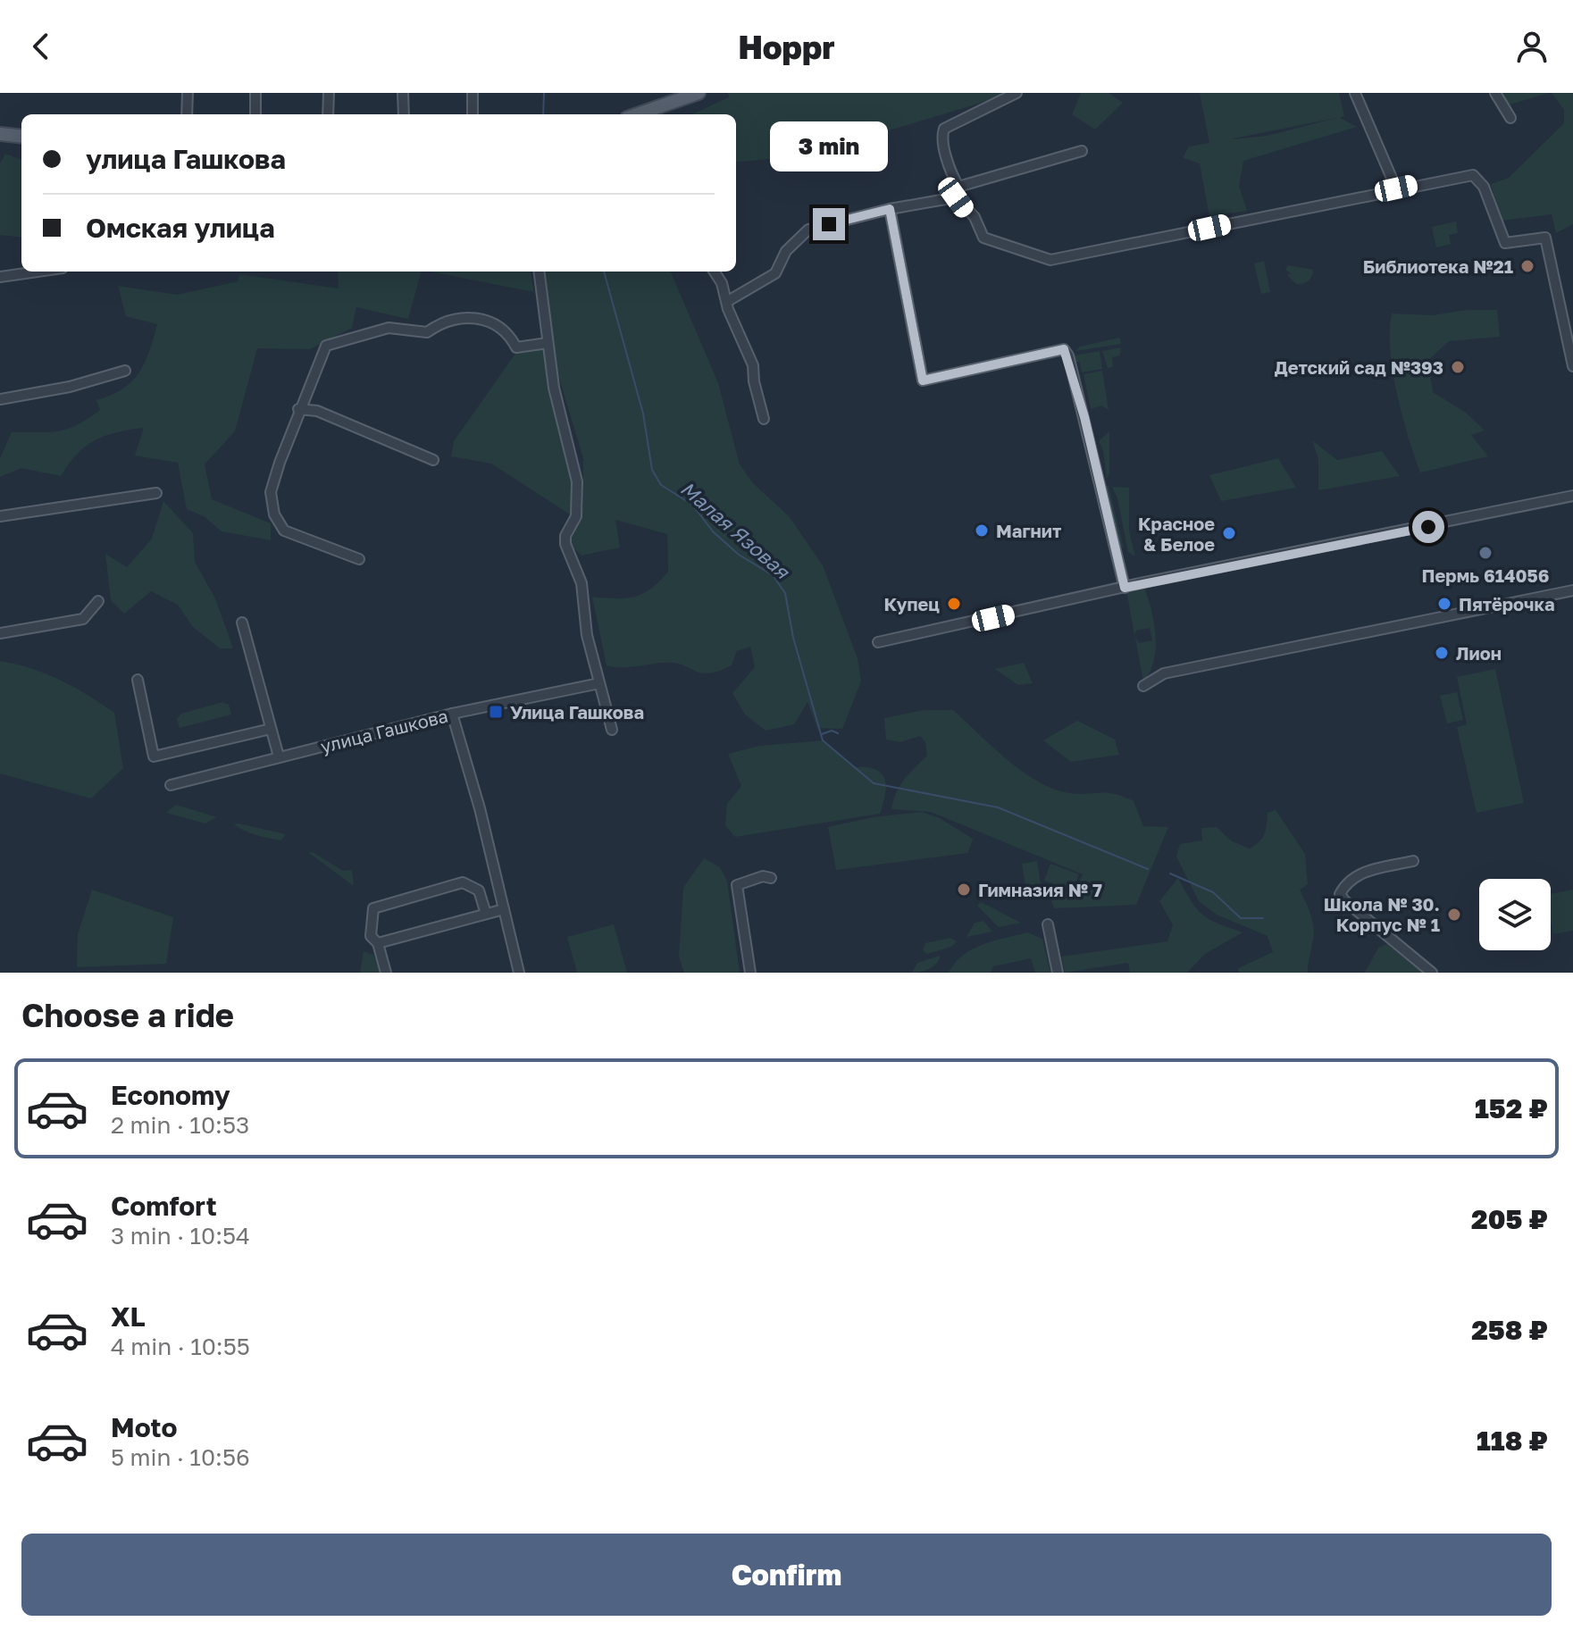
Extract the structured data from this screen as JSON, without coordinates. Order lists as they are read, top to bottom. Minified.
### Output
{"streets":{"street":["улица Гашкова"]},"water":["Малая Язовая"],"places":{"other":["Библиотека №21","Детский сад №393","Магнит","Красное & Белое","Пермь 614056","Купец","Пятёрочка","Лион","Гимназия № 7","Школа № 30. Корпус № 1"],"transit":["Улица Гашкова"]},"page":{"header":"Hoppr","banner":["улица Гашкова","Омская улица"],"bubble":"3 min","heading":"Choose a ride","list":[{"name":"Economy","note":"2 min · 10:53","value":"152 ₽"},{"name":"Comfort","note":"3 min · 10:54","value":"205 ₽"},{"name":"XL","note":"4 min · 10:55","value":"258 ₽"},{"name":"Moto","note":"5 min · 10:56","value":"118 ₽"}],"buttons":"Confirm"}}
